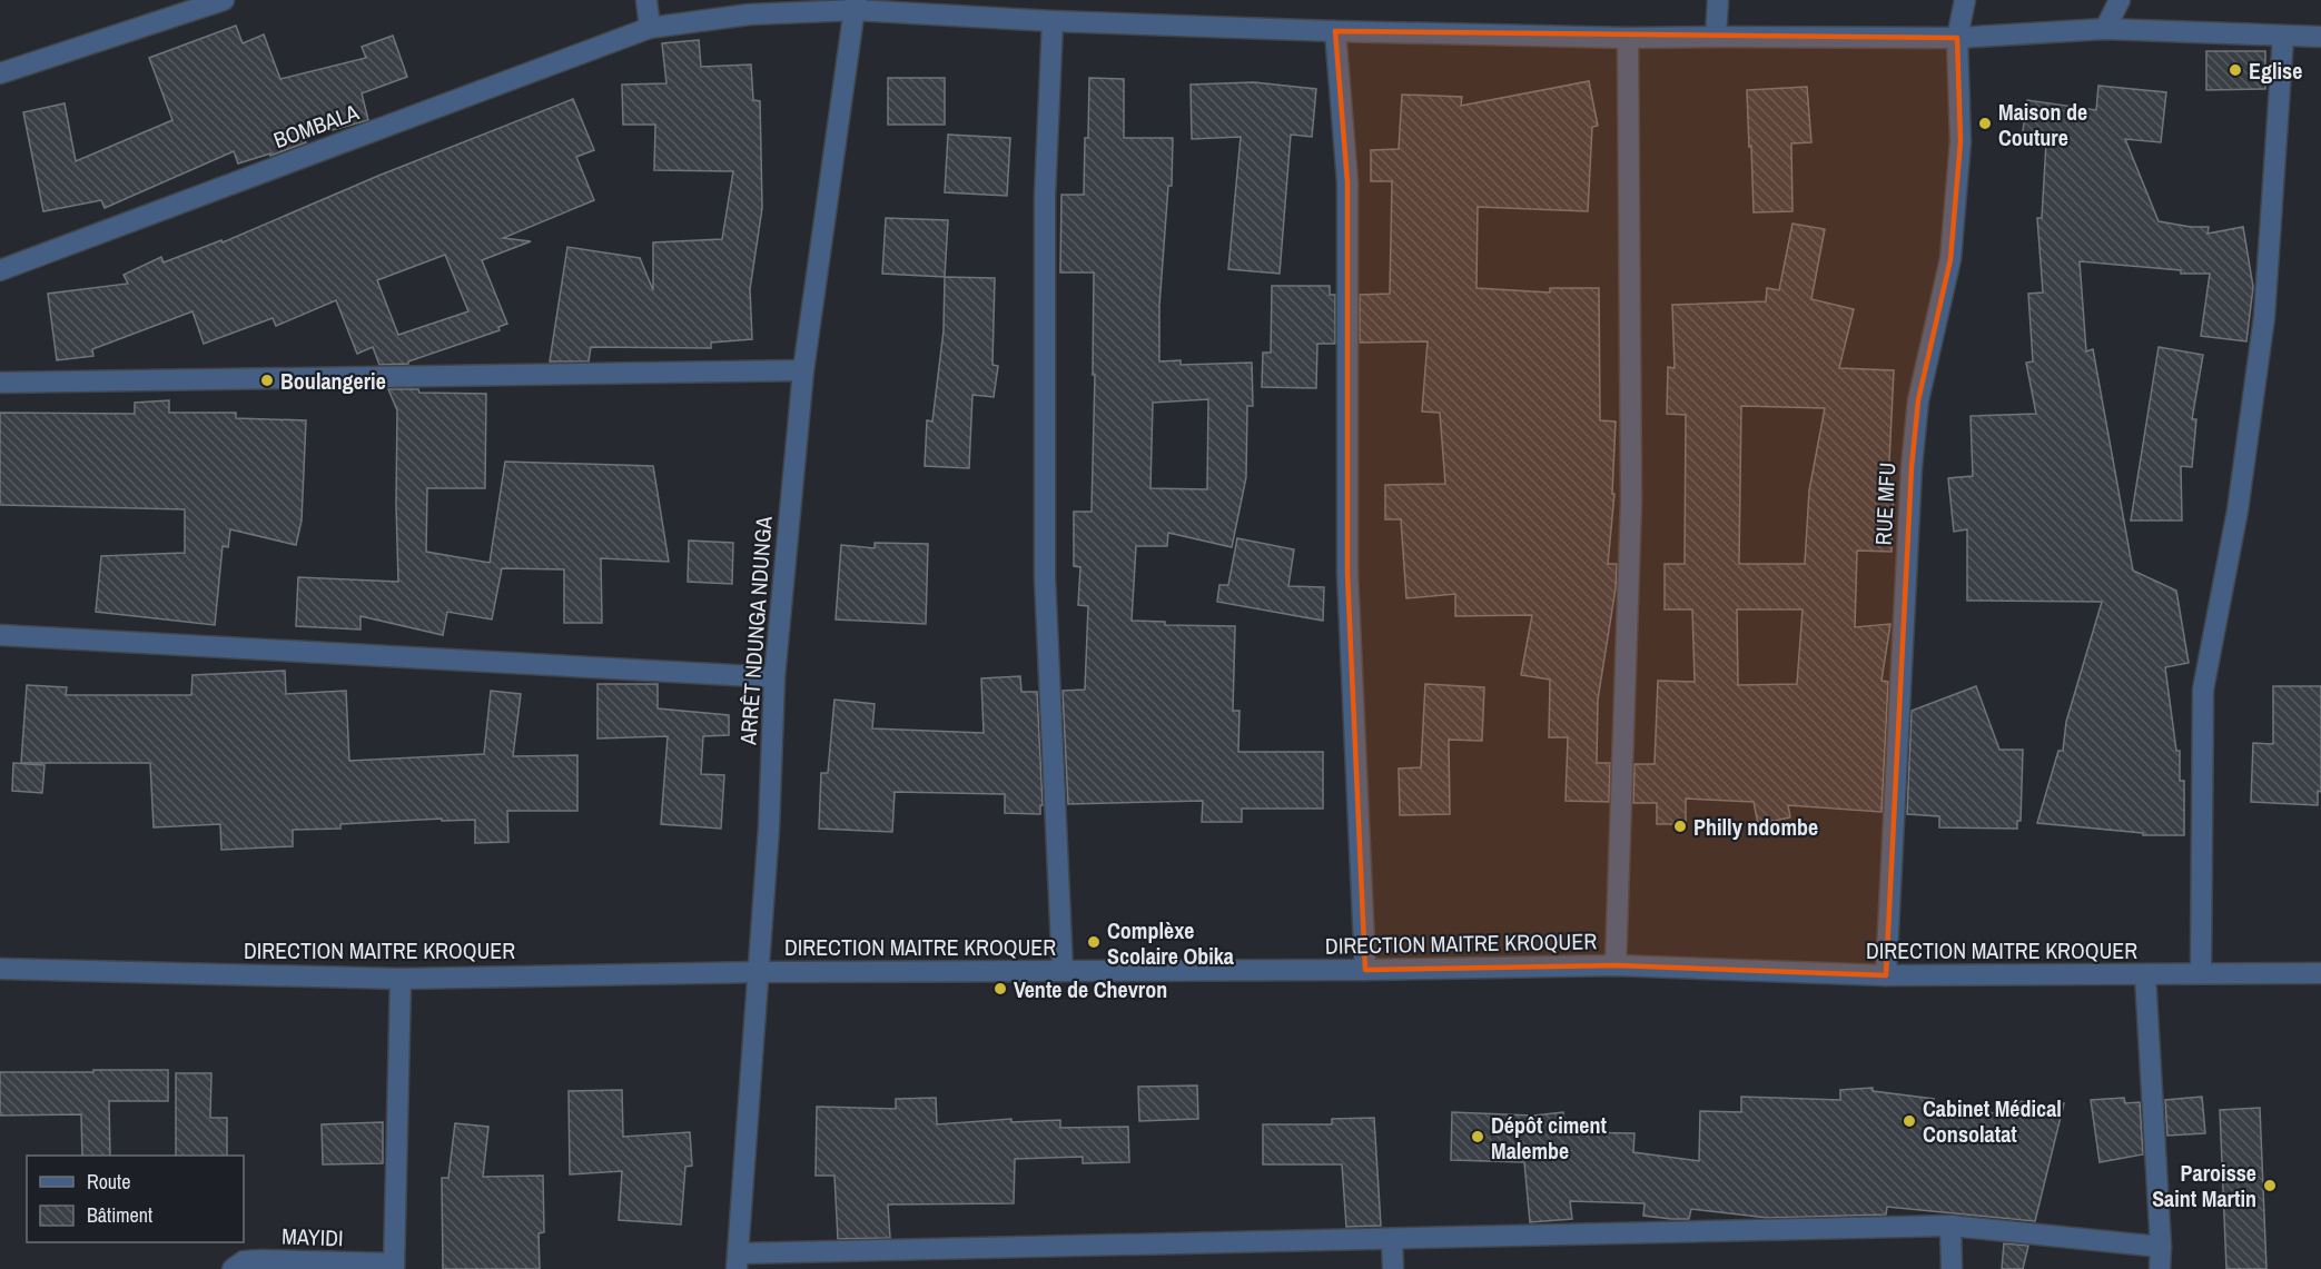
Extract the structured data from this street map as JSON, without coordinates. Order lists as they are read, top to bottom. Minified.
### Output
{"streets":{"street":["BOMBALA","RUE MFU","ARRÊT NDUNGA NDUNGA","DIRECTION MAITRE KROQUER","MAYIDI"]},"crossings":[["BOMBALA","RUE MFU"],["BOMBALA","ARRÊT NDUNGA NDUNGA"],["RUE MFU","DIRECTION MAITRE KROQUER"],["ARRÊT NDUNGA NDUNGA","DIRECTION MAITRE KROQUER"]],"places":["Eglise","Maison de Couture","Boulangerie","Philly ndombe","Complèxe Scolaire Obika","Vente de Chevron","Cabinet Médical Consolatat","Dépôt ciment Malembe","Paroisse Saint Martin"],"legend":["Route","Bâtiment"]}
